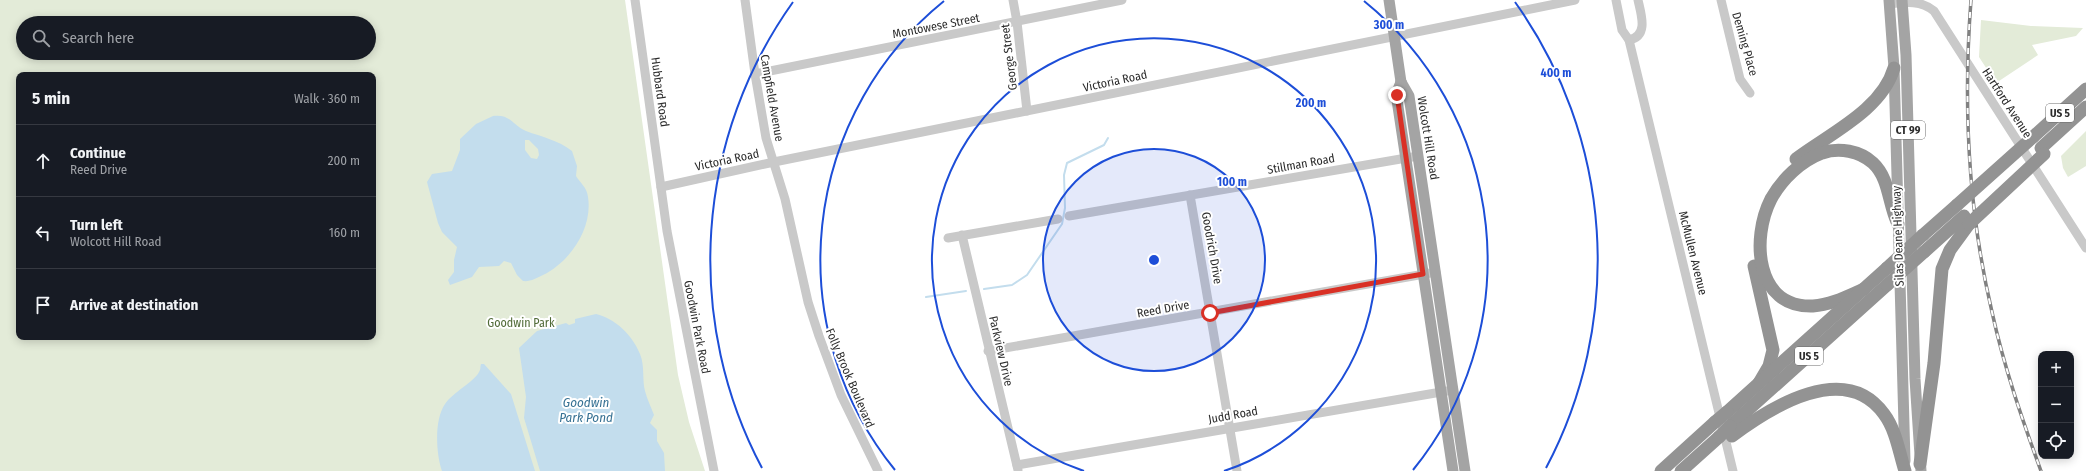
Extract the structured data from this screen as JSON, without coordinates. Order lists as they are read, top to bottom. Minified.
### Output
{"streets":{"highway":["US 5"],"main road":["CT 99","Wolcott Hill Road","Silas Deane Highway"],"street":["Montowese Street","Deming Place","George Street","Victoria Road","Hubbard Road","Campfield Avenue","Hartford Avenue","Stillman Road","Goodrich Drive","McMullen Avenue","Reed Drive","Goodwin Park Road","Parkview Drive","Folly Brook Boulevard","Judd Road"]},"crossings":[["Montowese Street","George Street"],["Montowese Street","Campfield Avenue"],["George Street","Victoria Road"],["Victoria Road","Hubbard Road"],["Victoria Road","Campfield Avenue"],["Victoria Road","Goodwin Park Road"],["Hubbard Road","Goodwin Park Road"],["Campfield Avenue","Folly Brook Boulevard"],["Hartford Avenue","Silas Deane Highway"],["Wolcott Hill Road","Stillman Road"],["Wolcott Hill Road","Reed Drive"],["Wolcott Hill Road","Judd Road"],["Stillman Road","Goodrich Drive"],["Goodrich Drive","Reed Drive"],["Goodrich Drive","Judd Road"],["Reed Drive","Parkview Drive"],["Parkview Drive","Judd Road"]],"water":["Goodwin Park Pond"],"parks":["Goodwin Park"],"page":{"search":"Search here","heading":["5 min","Walk · 360 m"],"list":[["Continue","Reed Drive","200 m"],["Turn left","Wolcott Hill Road","160 m"],"Arrive at destination"],"map_buttons":["+","−"]},"rings":["300 m","400 m","200 m","100 m"]}
